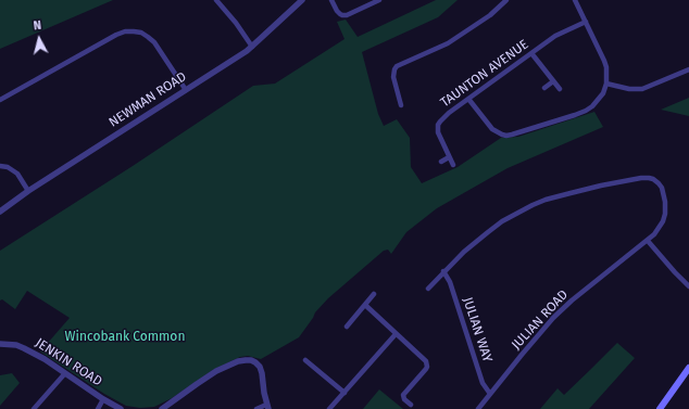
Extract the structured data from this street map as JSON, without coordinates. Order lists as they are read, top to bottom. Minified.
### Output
{"streets":{"street":["TAUNTON AVENUE","NEWMAN ROAD","JULIAN ROAD","JULIAN WAY","JENKIN ROAD"]},"crossings":[["JULIAN ROAD","JULIAN WAY"]],"parks":["Wincobank Common"],"north":"top"}
